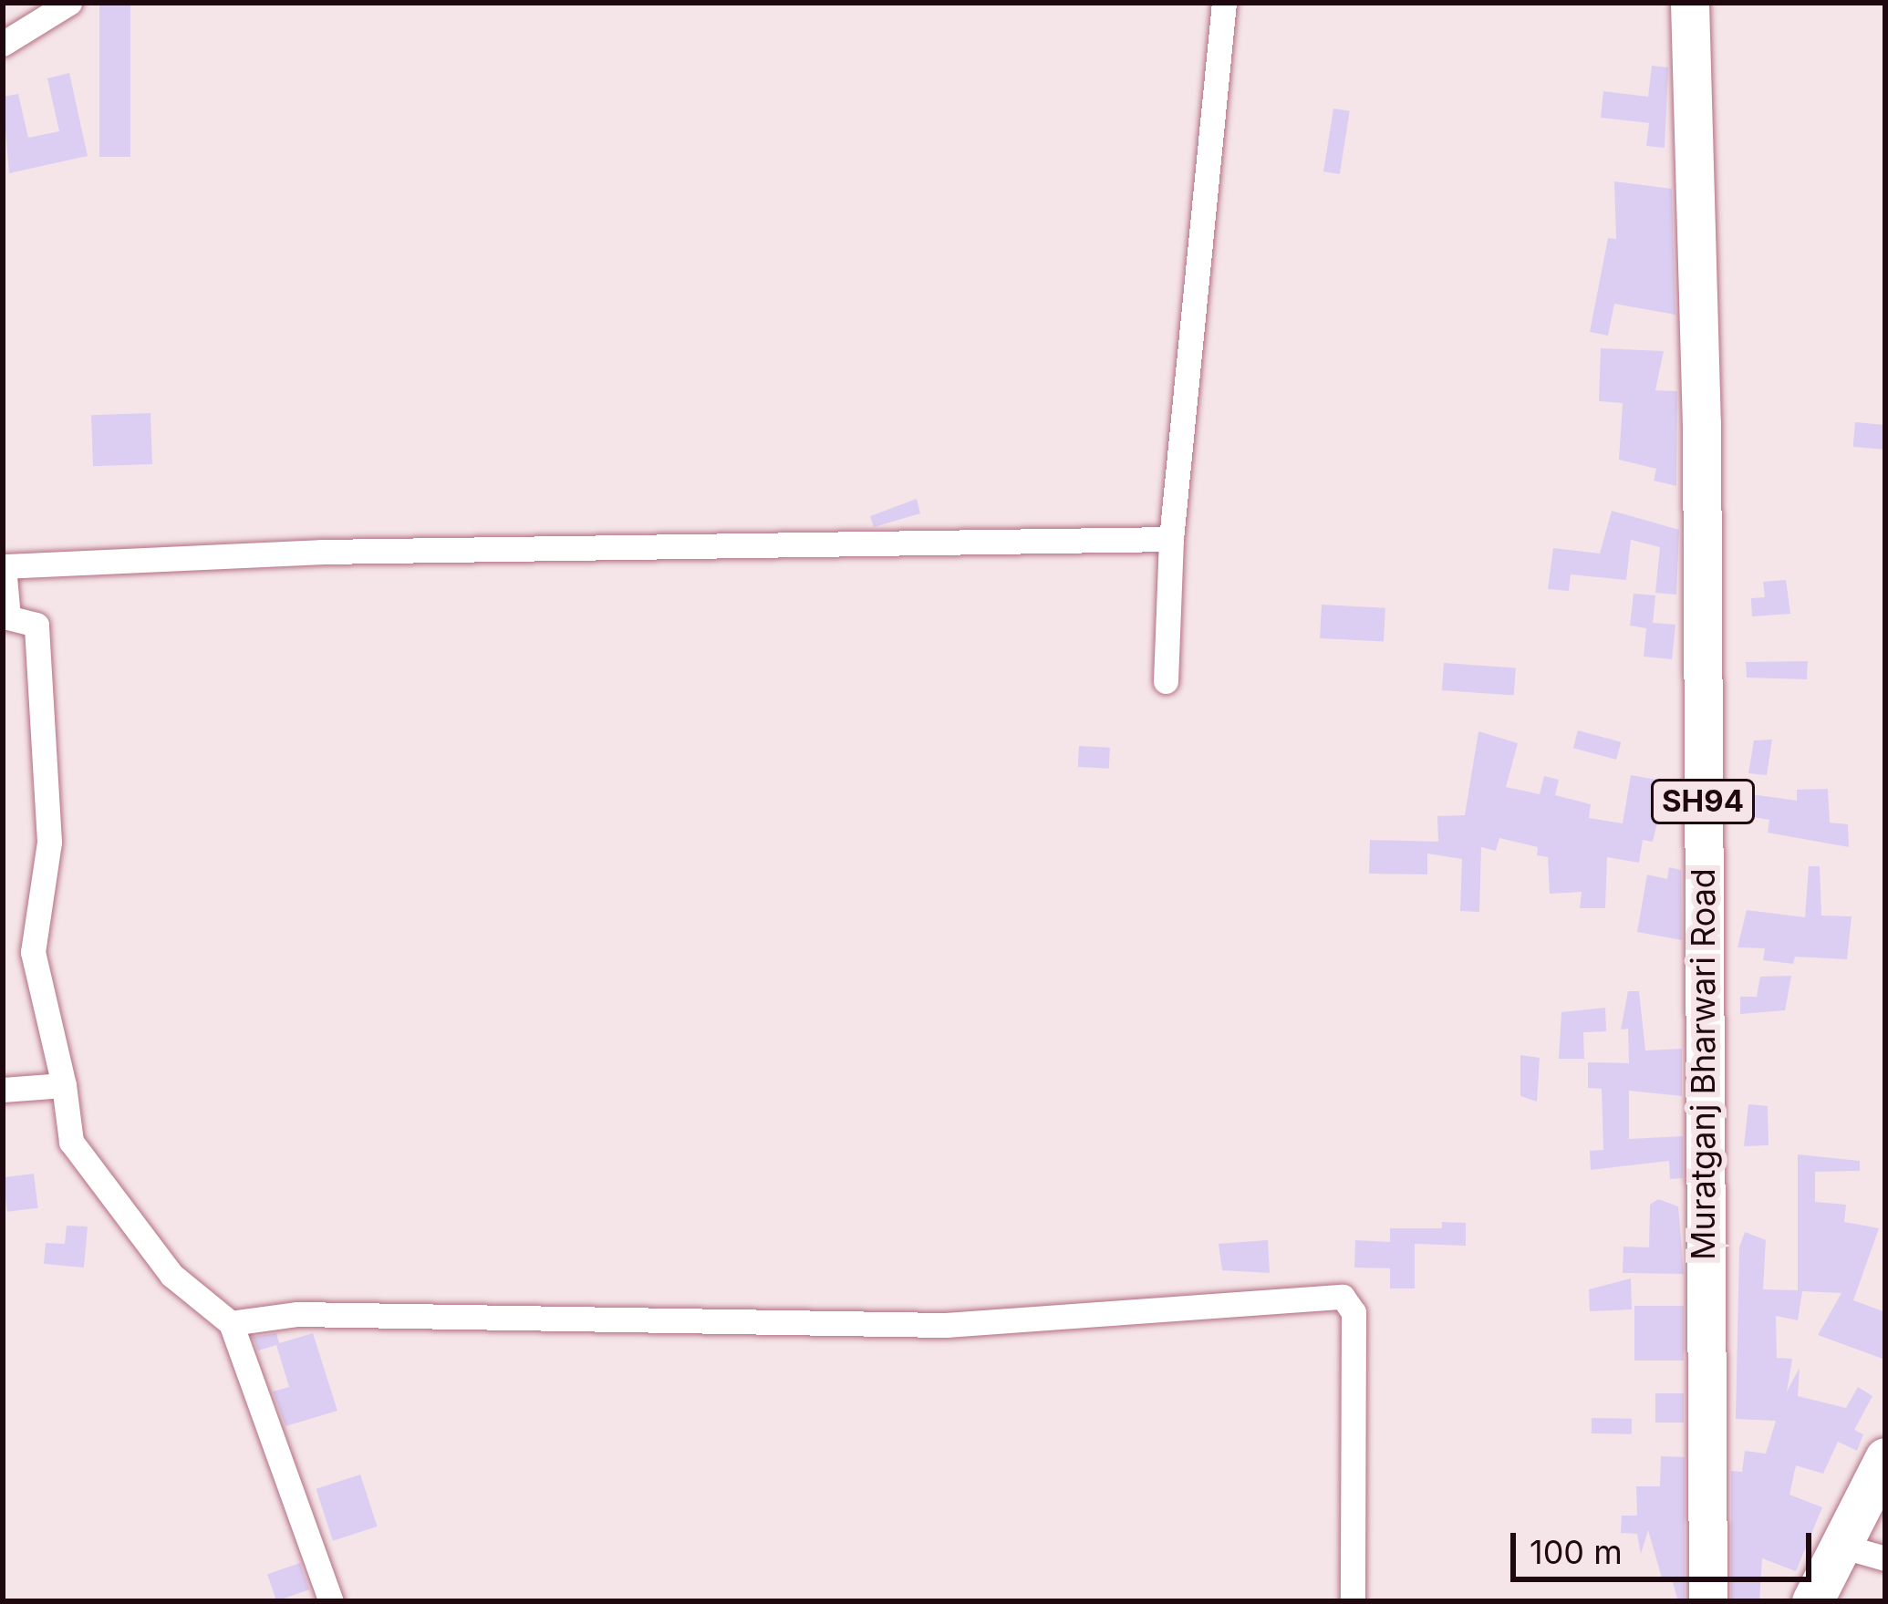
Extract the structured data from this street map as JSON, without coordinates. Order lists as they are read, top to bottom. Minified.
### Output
{"streets":{"main road":["SH94","Muratganj Bharwari Road"]},"scale_bar":"100 m"}
